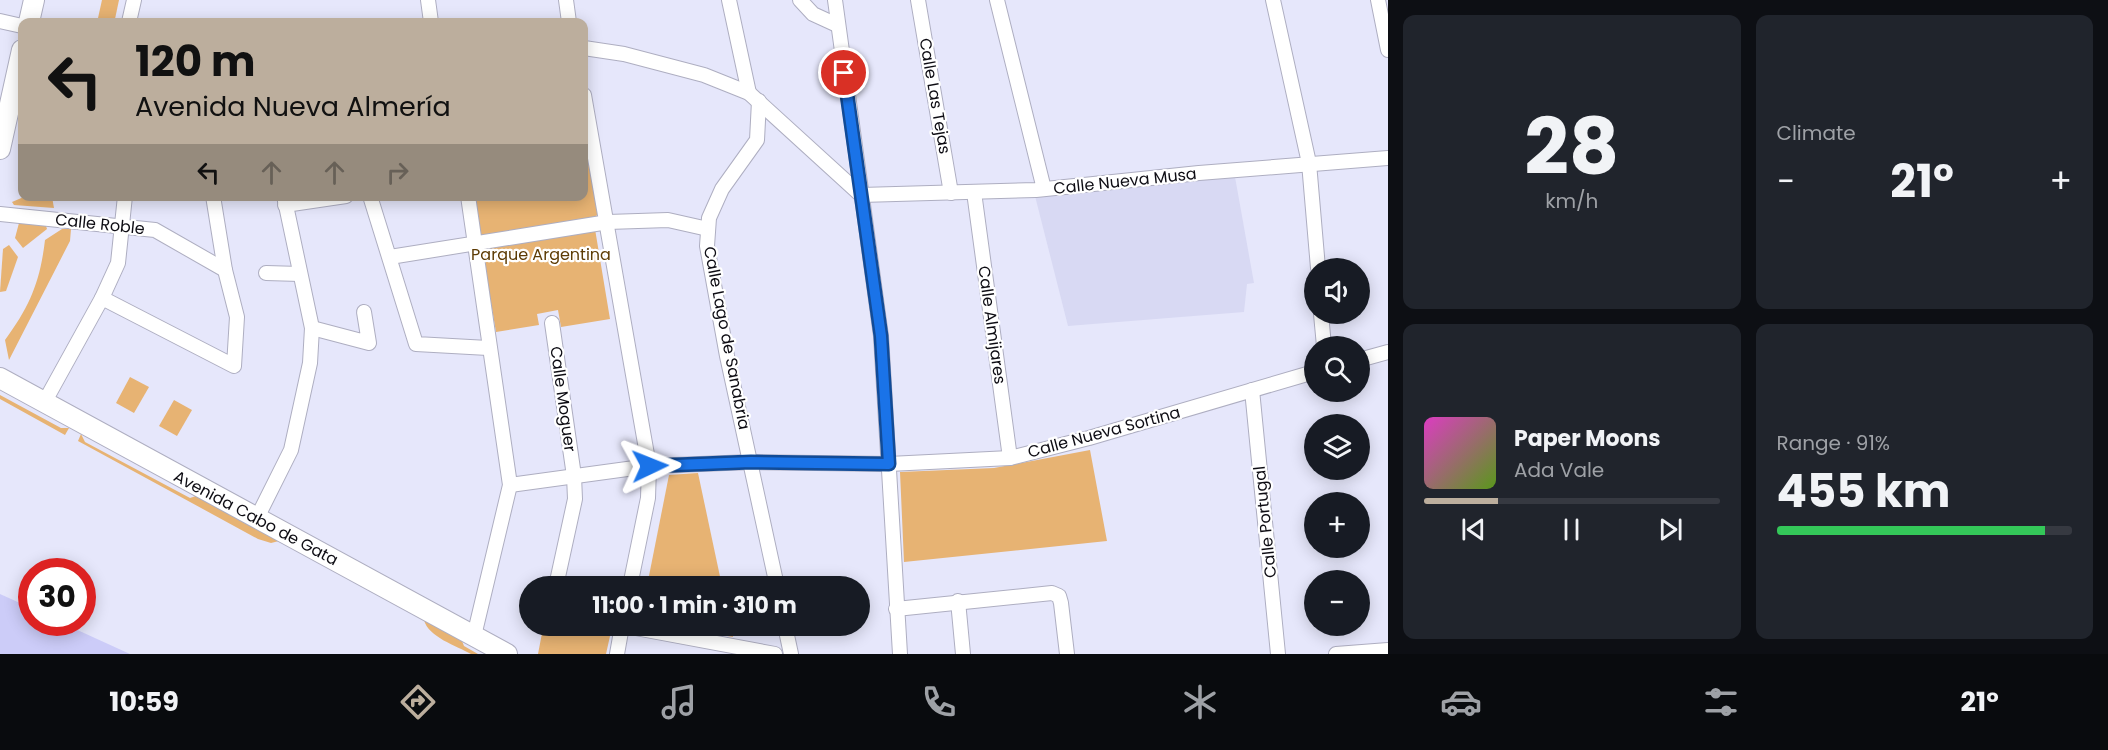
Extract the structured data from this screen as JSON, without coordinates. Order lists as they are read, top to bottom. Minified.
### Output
{"streets":{"main road":["Avenida Cabo de Gata"],"street":["Calle Las Tejas","Calle Nueva Musa","Calle Roble","Calle Almijares","Calle Lago de Sanabria","Calle Moguer","Calle Nueva Sortina","Calle Portugal"]},"crossings":[["Calle Las Tejas","Calle Nueva Musa"],["Calle Nueva Musa","Calle Almijares"],["Calle Almijares","Calle Nueva Sortina"],["Calle Lago de Sanabria","Calle Nueva Sortina"],["Calle Moguer","Calle Nueva Sortina"],["Calle Nueva Sortina","Calle Portugal"]],"parks":["Parque Argentina"],"page":{"tile":[["28","km/h"],"Climate",["Range · 91%","455 km"]],"turn":["120 m","Avenida Nueva Almería"],"heat":["−","21°","+"],"map_buttons":["+","−"],"song":["Paper Moons","Ada Vale"],"limit":"30","trip":"11:00 · 1 min · 310 m","tabs":["10:59","21°"]}}
